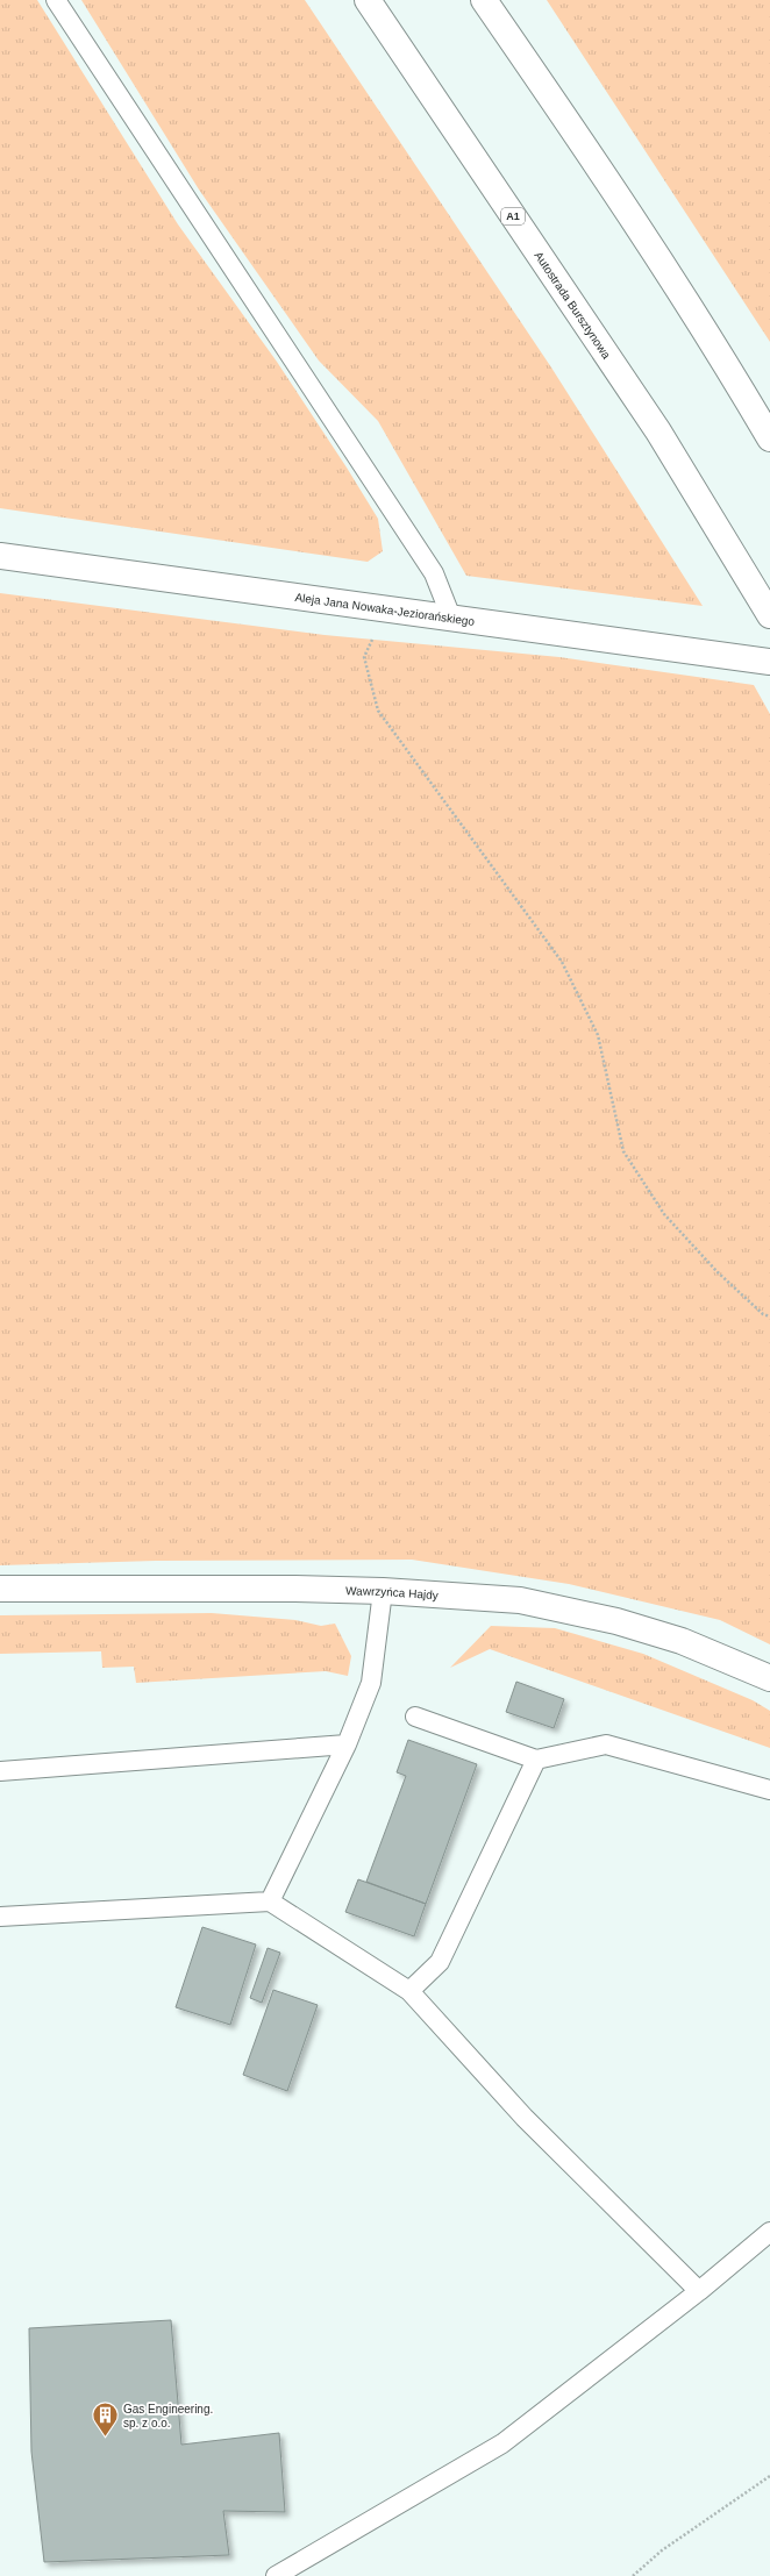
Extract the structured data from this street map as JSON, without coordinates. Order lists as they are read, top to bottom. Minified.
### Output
{"streets":{"main road":["A1","Autostrada Bursztynowa","Aleja Jana Nowaka-Jeziorańskiego","Wawrzyńca Hajdy"]},"places":{"building":["Gas Engineering. sp. z o.o."]}}
